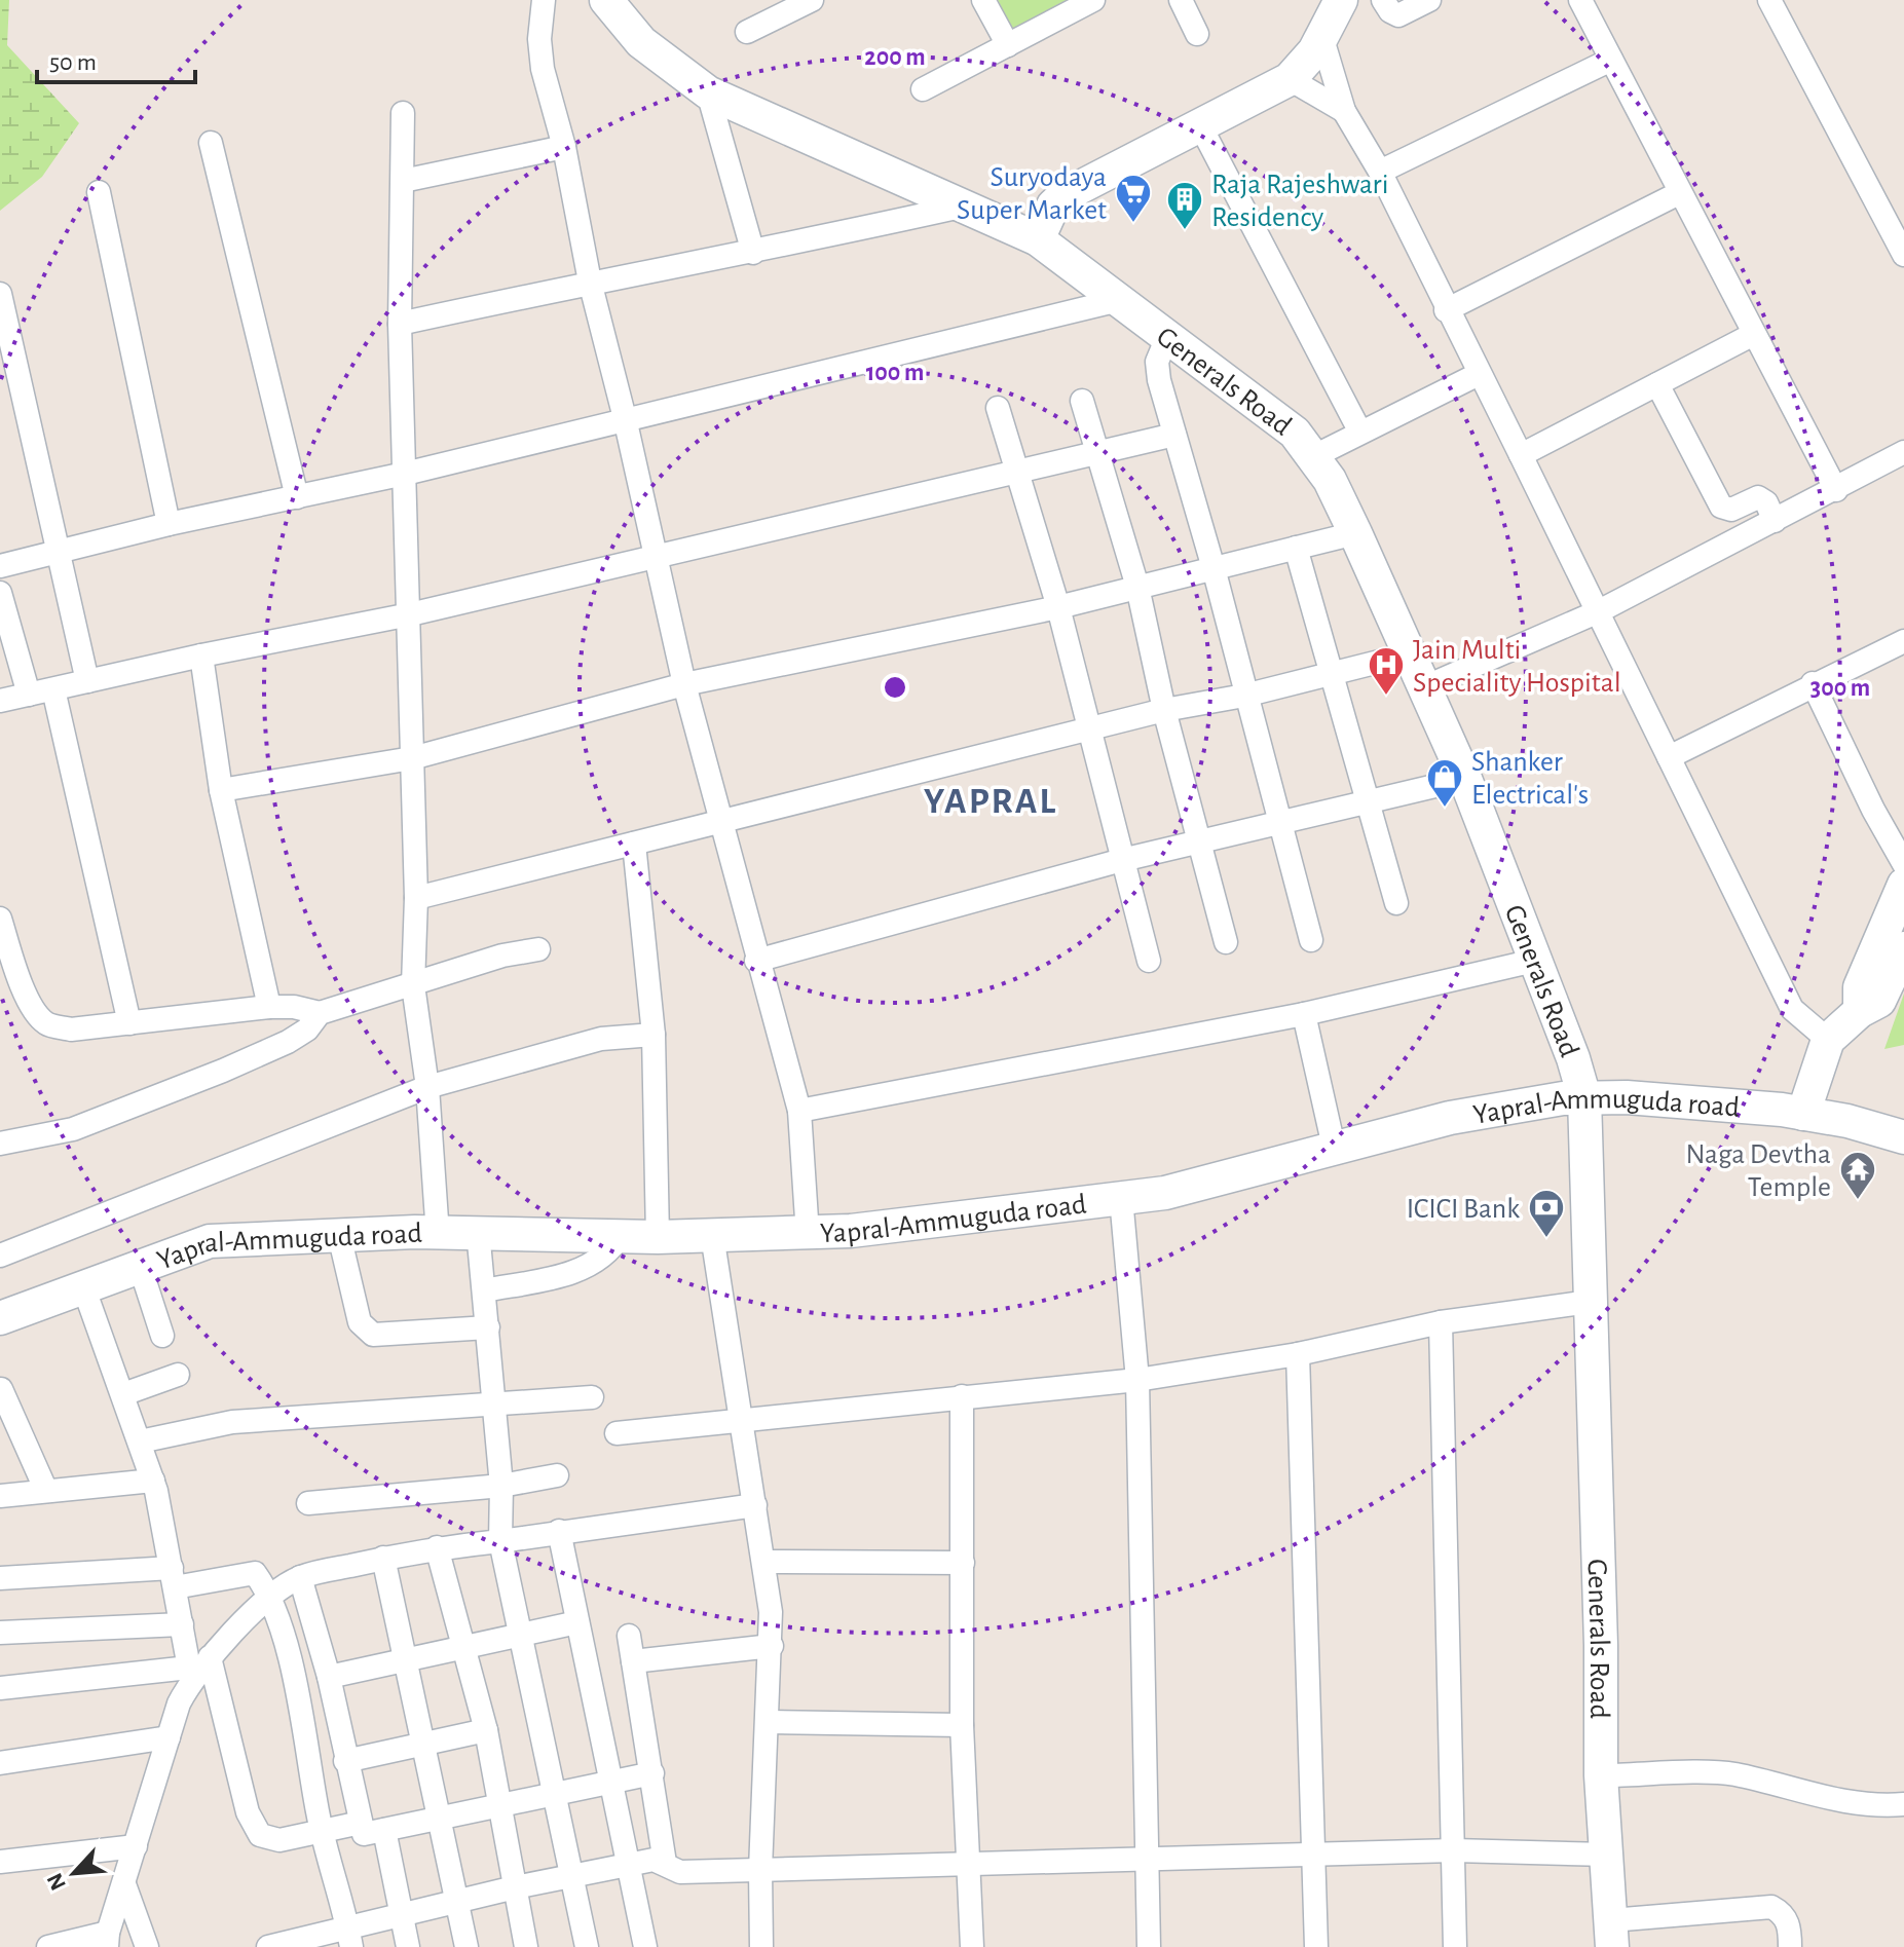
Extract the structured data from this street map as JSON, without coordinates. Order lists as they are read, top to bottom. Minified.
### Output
{"streets":{"street":["Generals Road","Yapral-Ammuguda road"]},"crossings":[["Generals Road","Yapral-Ammuguda road"]],"districts":["YAPRAL"],"places":{"supermarket":["Suryodaya Super Market"],"building":["Raja Rajeshwari Residency"],"hospital":["Jain Multi Speciality Hospital"],"shop":["Shanker Electrical's"],"temple":["Naga Devtha Temple"],"bank":["ICICI Bank"]},"scale_bar":"50 m","north":"bottom left","rings":["200 m","100 m","300 m"]}
